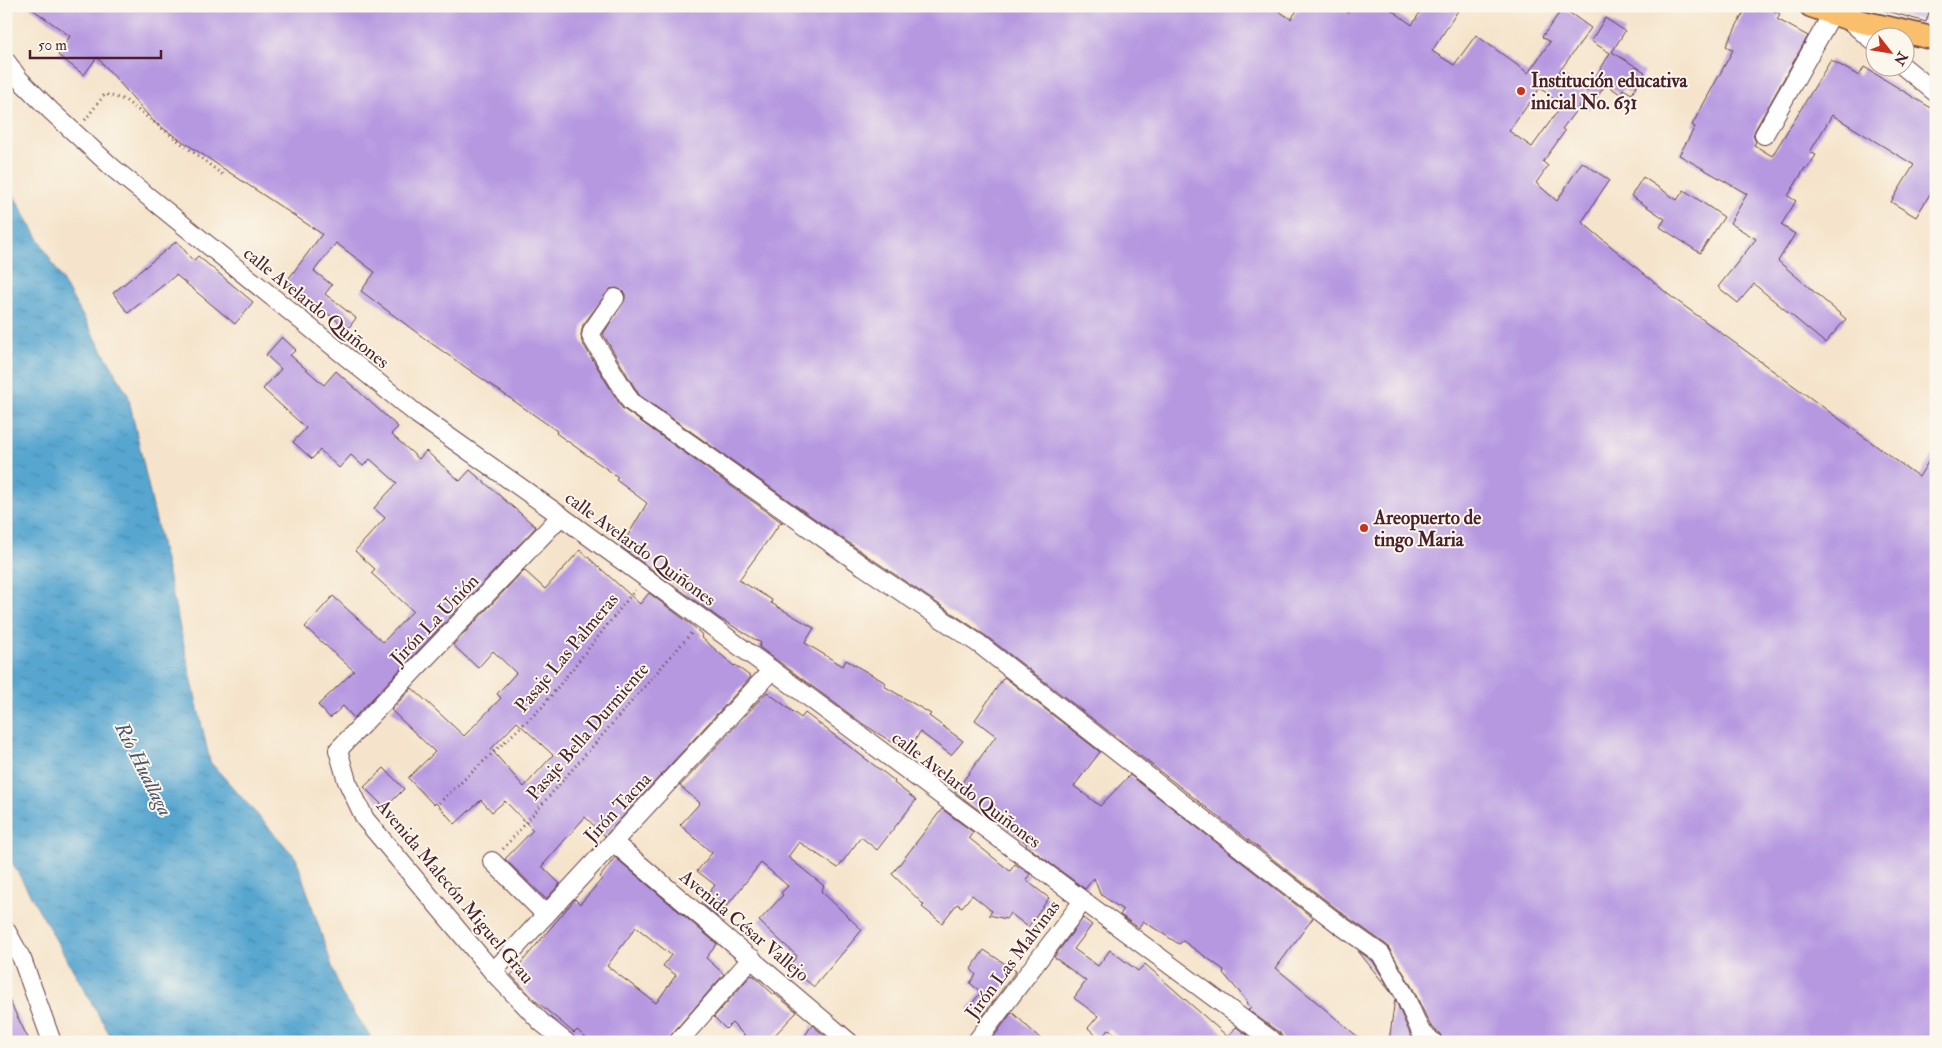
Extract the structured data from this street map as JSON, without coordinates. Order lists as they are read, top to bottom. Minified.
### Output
{"streets":{"street":["calle Avelardo Quiñones","Jirón La Unión","Jirón Tacna","Avenida Malecón Miguel Grau","Avenida César Vallejo","Jirón Las Malvinas"],"path":["Pasaje Las Palmeras","Pasaje Bella Durmiente"]},"crossings":[["calle Avelardo Quiñones","Jirón La Unión"],["calle Avelardo Quiñones","Pasaje Las Palmeras"],["calle Avelardo Quiñones","Pasaje Bella Durmiente"],["calle Avelardo Quiñones","Jirón Tacna"],["calle Avelardo Quiñones","Jirón Las Malvinas"],["Jirón La Unión","Avenida Malecón Miguel Grau"],["Jirón Tacna","Avenida Malecón Miguel Grau"],["Jirón Tacna","Avenida César Vallejo"]],"water":["Río Huallaga"],"places":["Institución educativa inicial No. 631","Areopuerto de tingo Maria"],"scale_bar":"50 m","north":"bottom right"}
